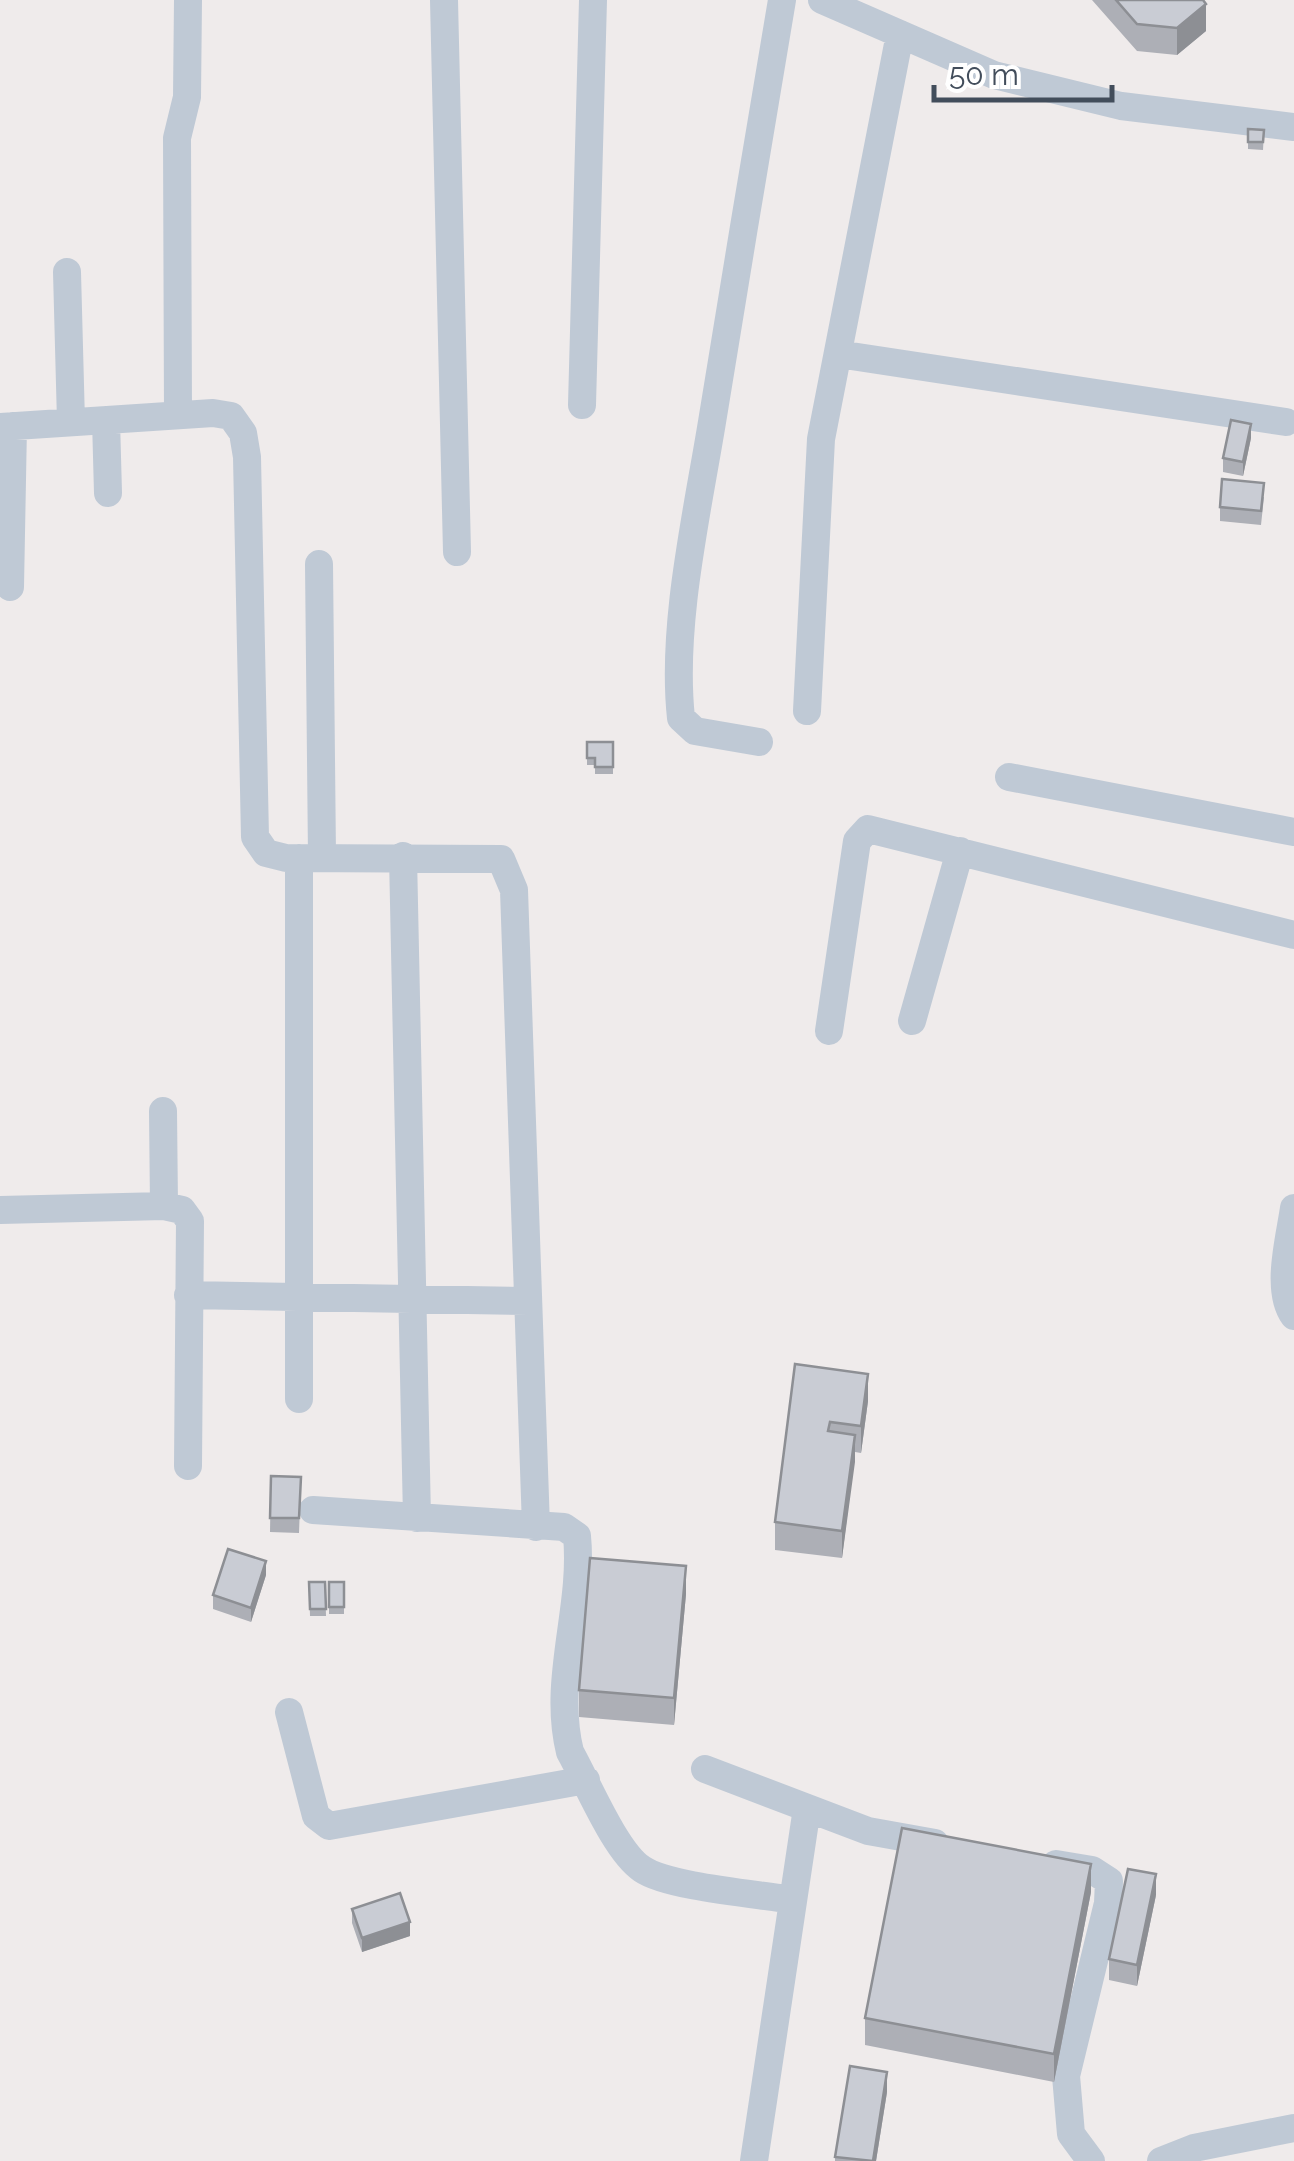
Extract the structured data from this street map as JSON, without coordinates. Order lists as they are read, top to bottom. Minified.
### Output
{"scale_bar":"50 m"}
